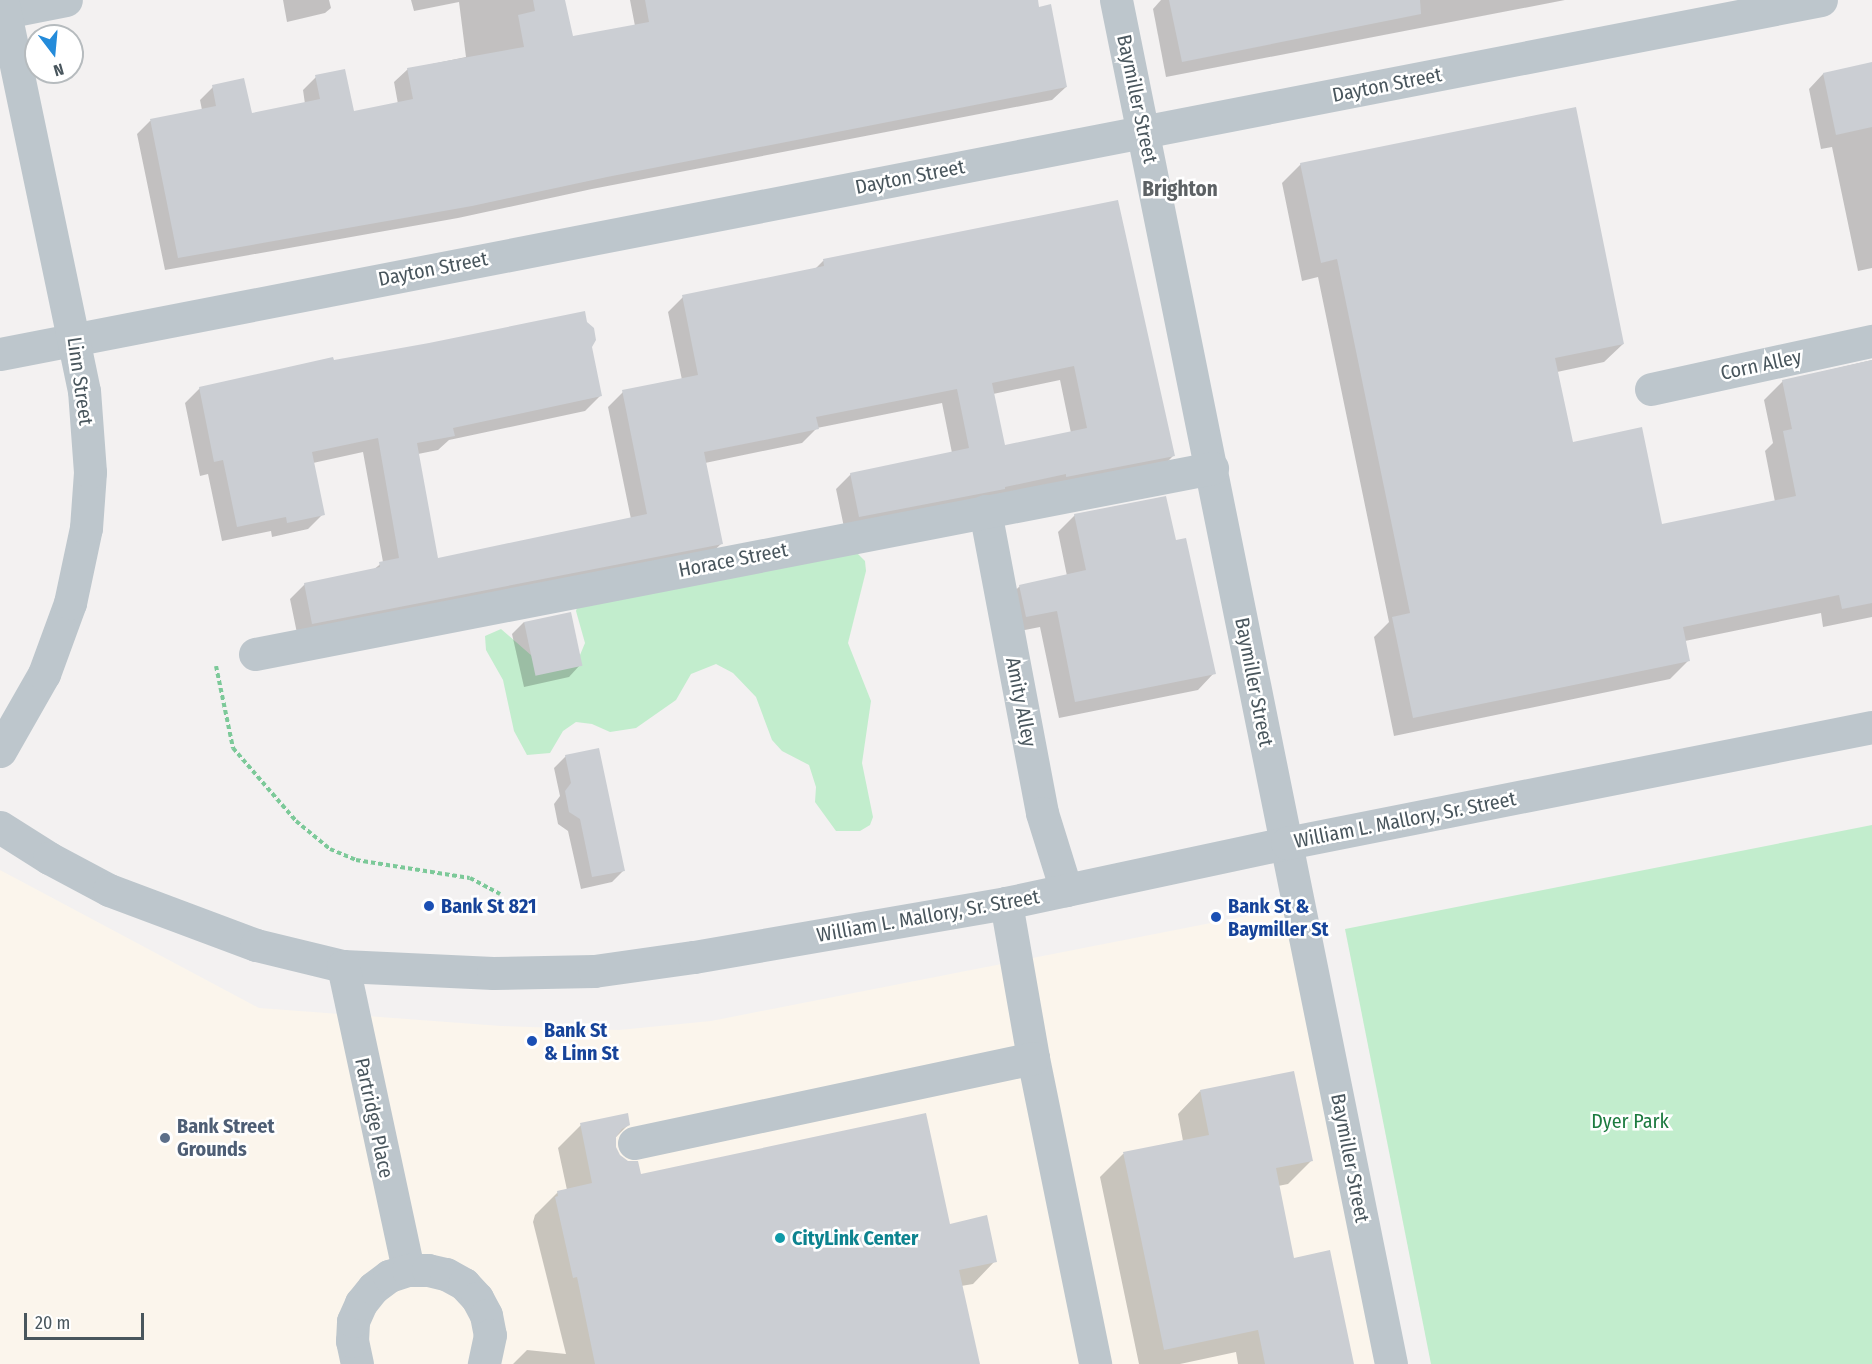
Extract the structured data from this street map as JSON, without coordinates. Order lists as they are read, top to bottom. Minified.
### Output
{"streets":{"street":["Dayton Street","Baymiller Street","Corn Alley","Linn Street","Horace Street","Amity Alley","William L. Mallory, Sr. Street","Partridge Place"]},"crossings":[["Dayton Street","Baymiller Street"],["Dayton Street","Linn Street"],["Baymiller Street","Horace Street"],["Baymiller Street","William L. Mallory, Sr. Street"],["Horace Street","Amity Alley"],["Amity Alley","William L. Mallory, Sr. Street"],["William L. Mallory, Sr. Street","Partridge Place"]],"districts":["Brighton"],"parks":["Dyer Park"],"places":["Bank St 821","Bank St & Baymiller St","Bank St & Linn St","Bank Street Grounds","CityLink Center"],"scale_bar":"20 m","north":"bottom"}
